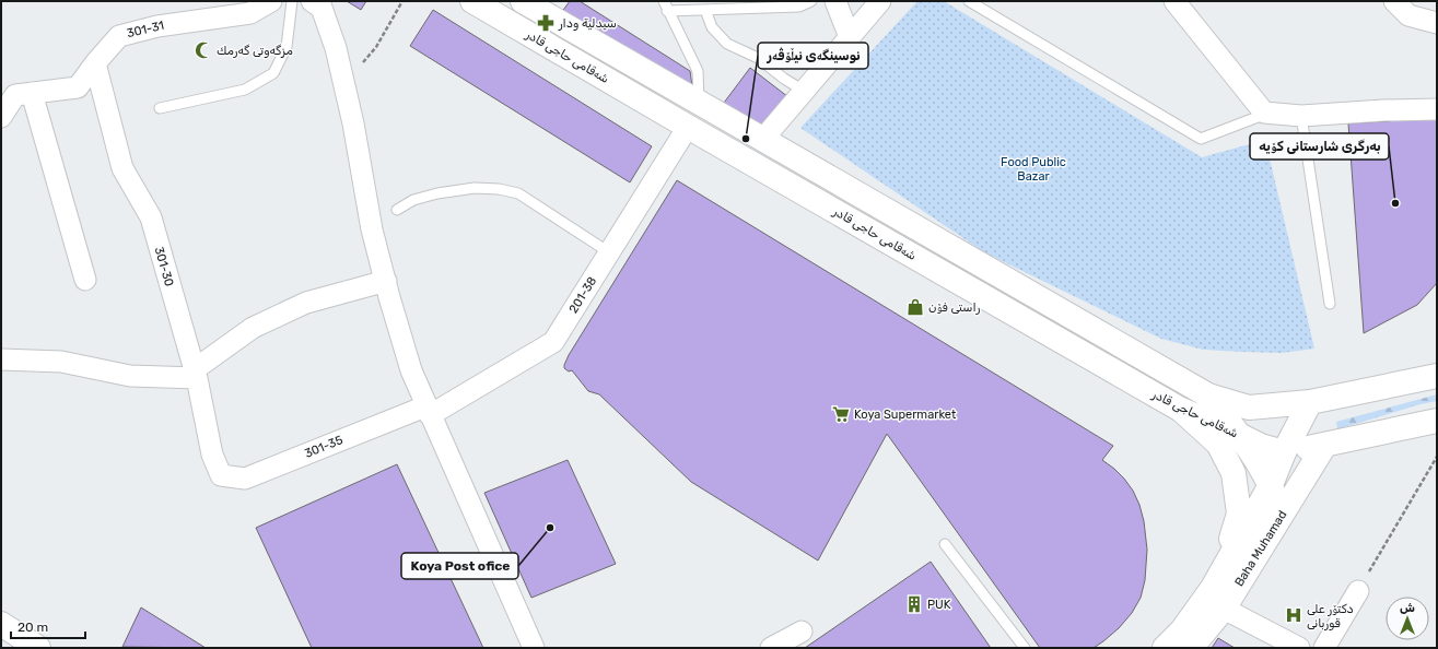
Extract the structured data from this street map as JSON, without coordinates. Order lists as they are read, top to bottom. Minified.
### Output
{"streets":{"main road":["شەقامی حاجی قادر","Baha Muhamad"],"street":["301-31","301-30","201-38","301-35"]},"crossings":[["301-31","301-30"],["شەقامی حاجی قادر","201-38"],["301-30","301-35"],["201-38","301-35"]],"parks":["Food Public Bazar"],"places":{"pharmacy":["سيدلية ودار"],"mosque":["مزگه‌وتی گه‌رمك"],"other":["نوسینگەی نیڵۆڤەر","به‌رگری شارستانی كۆیه‌","Koya Post ofice"],"shop":["راستى فۆن"],"supermarket":["Koya Supermarket"],"building":["PUK"],"hospital":["دكتۆر علی قوربانی"]},"scale_bar":"20 m","north":"top"}
